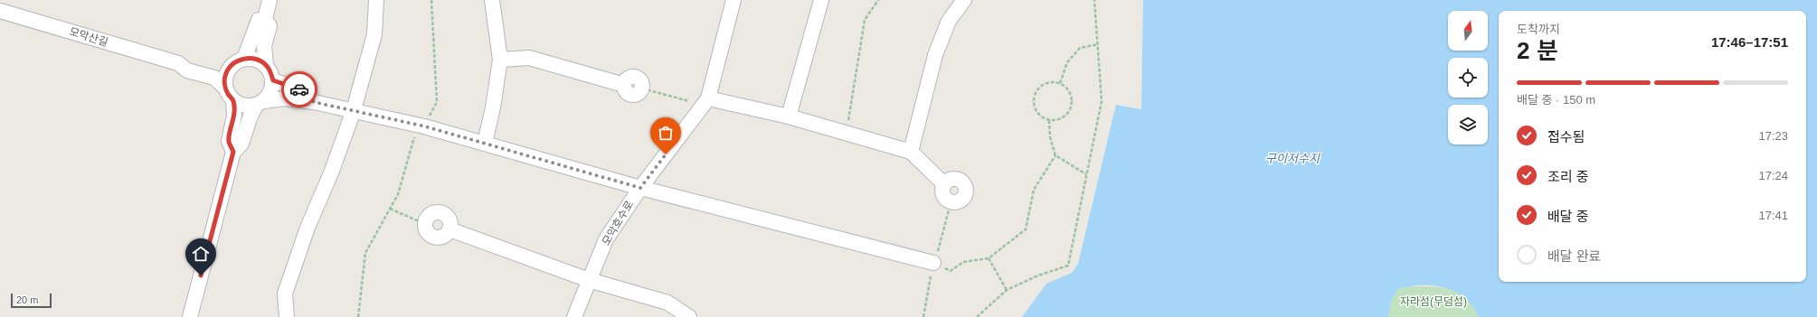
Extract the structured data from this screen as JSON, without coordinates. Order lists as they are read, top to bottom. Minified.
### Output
{"streets":{"street":["모악산길","모악호수로"]},"water":["구이저수지"],"parks":["자라섬(무덤섬)"],"scale_bar":"20 m","north":"top","page":{"heading":["2 분","도착까지","17:46–17:51"],"bar":"배달 중 · 150 m","list":[["접수됨","17:23"],["조리 중","17:24"],["배달 중","17:41"],"배달 완료"],"scale":"20 m"}}
